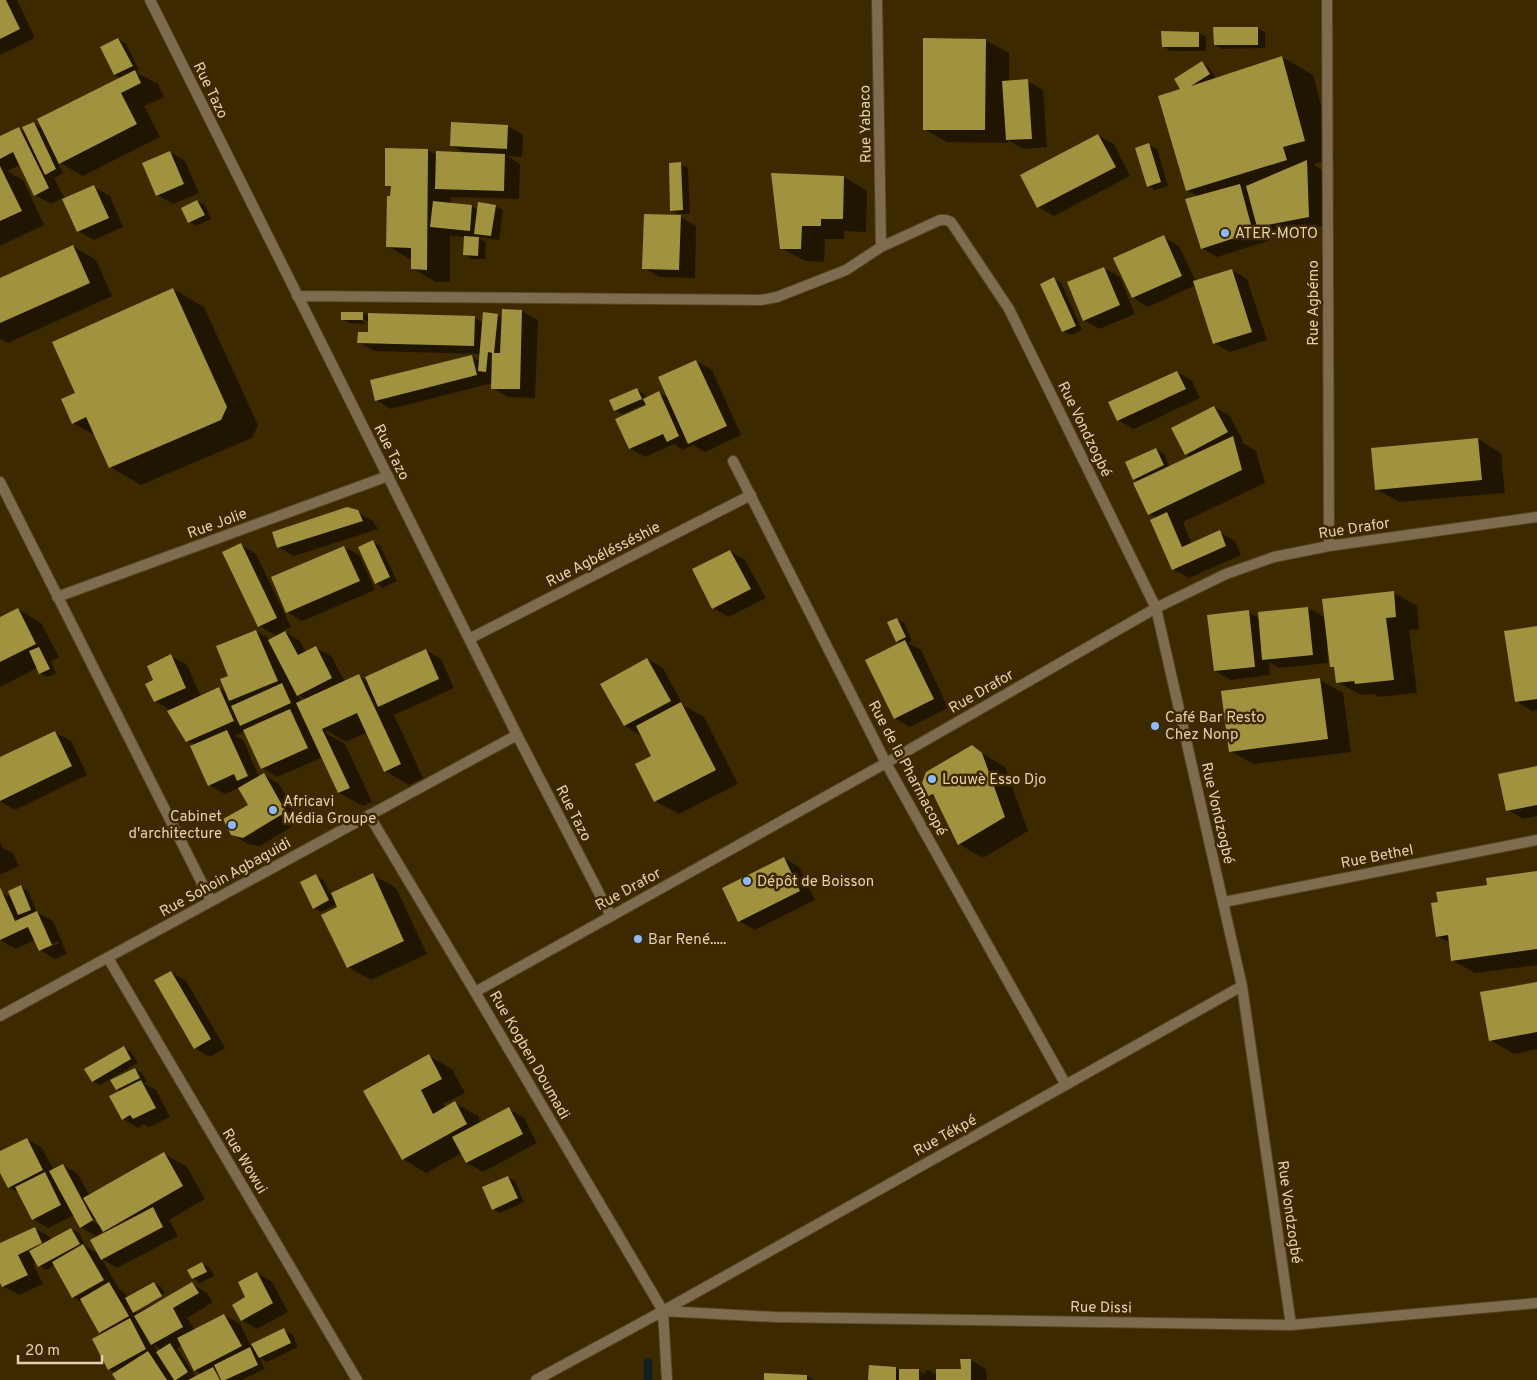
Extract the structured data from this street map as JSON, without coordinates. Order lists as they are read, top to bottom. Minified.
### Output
{"streets":{"street":["Rue Tazo","Rue Yabaco","Rue Agbémo","Rue Vondzogbé","Rue Jolie","Rue Drafor","Rue Agbélésséshie","Rue de la Pharmacopé","Rue Bethel","Rue Sohoin Agbaguidi","Rue Kogben Doumadi","Rue Tékpé","Rue Wowui","Rue Dissi"]},"crossings":[["Rue Tazo","Rue Vondzogbé"],["Rue Tazo","Rue Jolie"],["Rue Tazo","Rue Drafor"],["Rue Tazo","Rue Agbélésséshie"],["Rue Tazo","Rue Sohoin Agbaguidi"],["Rue Yabaco","Rue Vondzogbé"],["Rue Agbémo","Rue Drafor"],["Rue Vondzogbé","Rue Drafor"],["Rue Vondzogbé","Rue Bethel"],["Rue Vondzogbé","Rue Tékpé"],["Rue Vondzogbé","Rue Dissi"],["Rue Drafor","Rue de la Pharmacopé"],["Rue Drafor","Rue Kogben Doumadi"],["Rue Agbélésséshie","Rue de la Pharmacopé"],["Rue de la Pharmacopé","Rue Tékpé"],["Rue Sohoin Agbaguidi","Rue Kogben Doumadi"],["Rue Sohoin Agbaguidi","Rue Wowui"],["Rue Kogben Doumadi","Rue Tékpé"],["Rue Kogben Doumadi","Rue Dissi"],["Rue Tékpé","Rue Dissi"]],"places":["ATER-MOTO","Café Bar Resto Chez Nonp","Louwè Esso Djo","Africavi Média Groupe","Cabinet d'architecture","Dépôt de Boisson","Bar René....."],"scale_bar":"20 m"}
